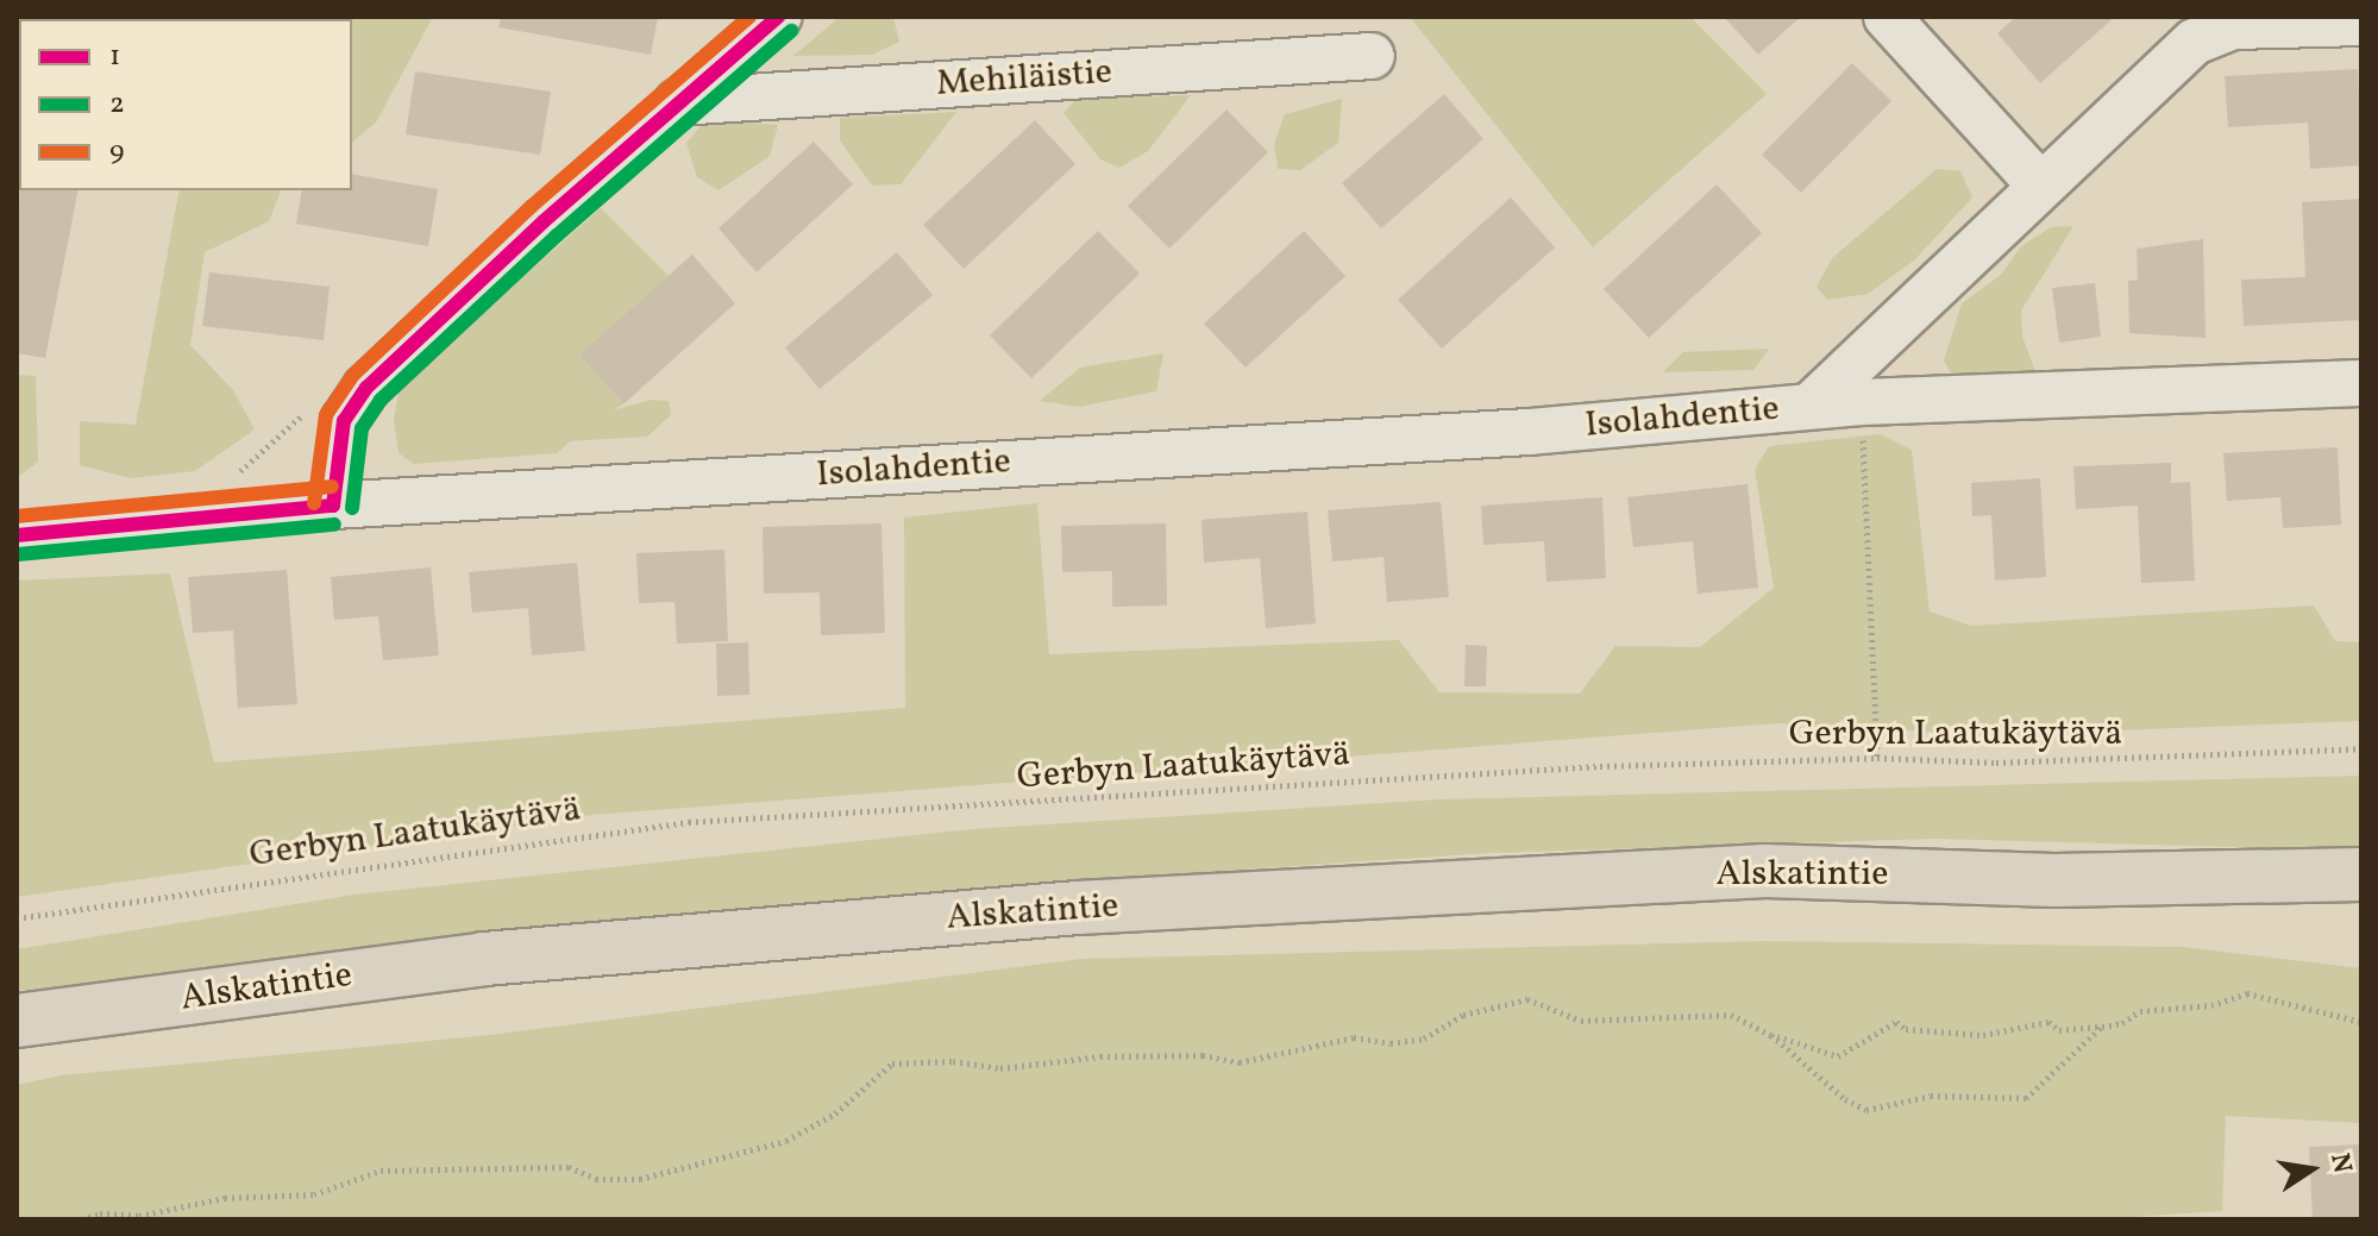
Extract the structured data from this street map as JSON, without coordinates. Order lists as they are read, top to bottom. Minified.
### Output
{"streets":{"main road":["Alskatintie"],"street":["Mehiläistie","Isolahdentie"],"path":["Gerbyn Laatukäytävä"]},"lines":["transit line 1","transit line 9","transit line 2"],"legend":["1","2","9"],"north":"right"}
